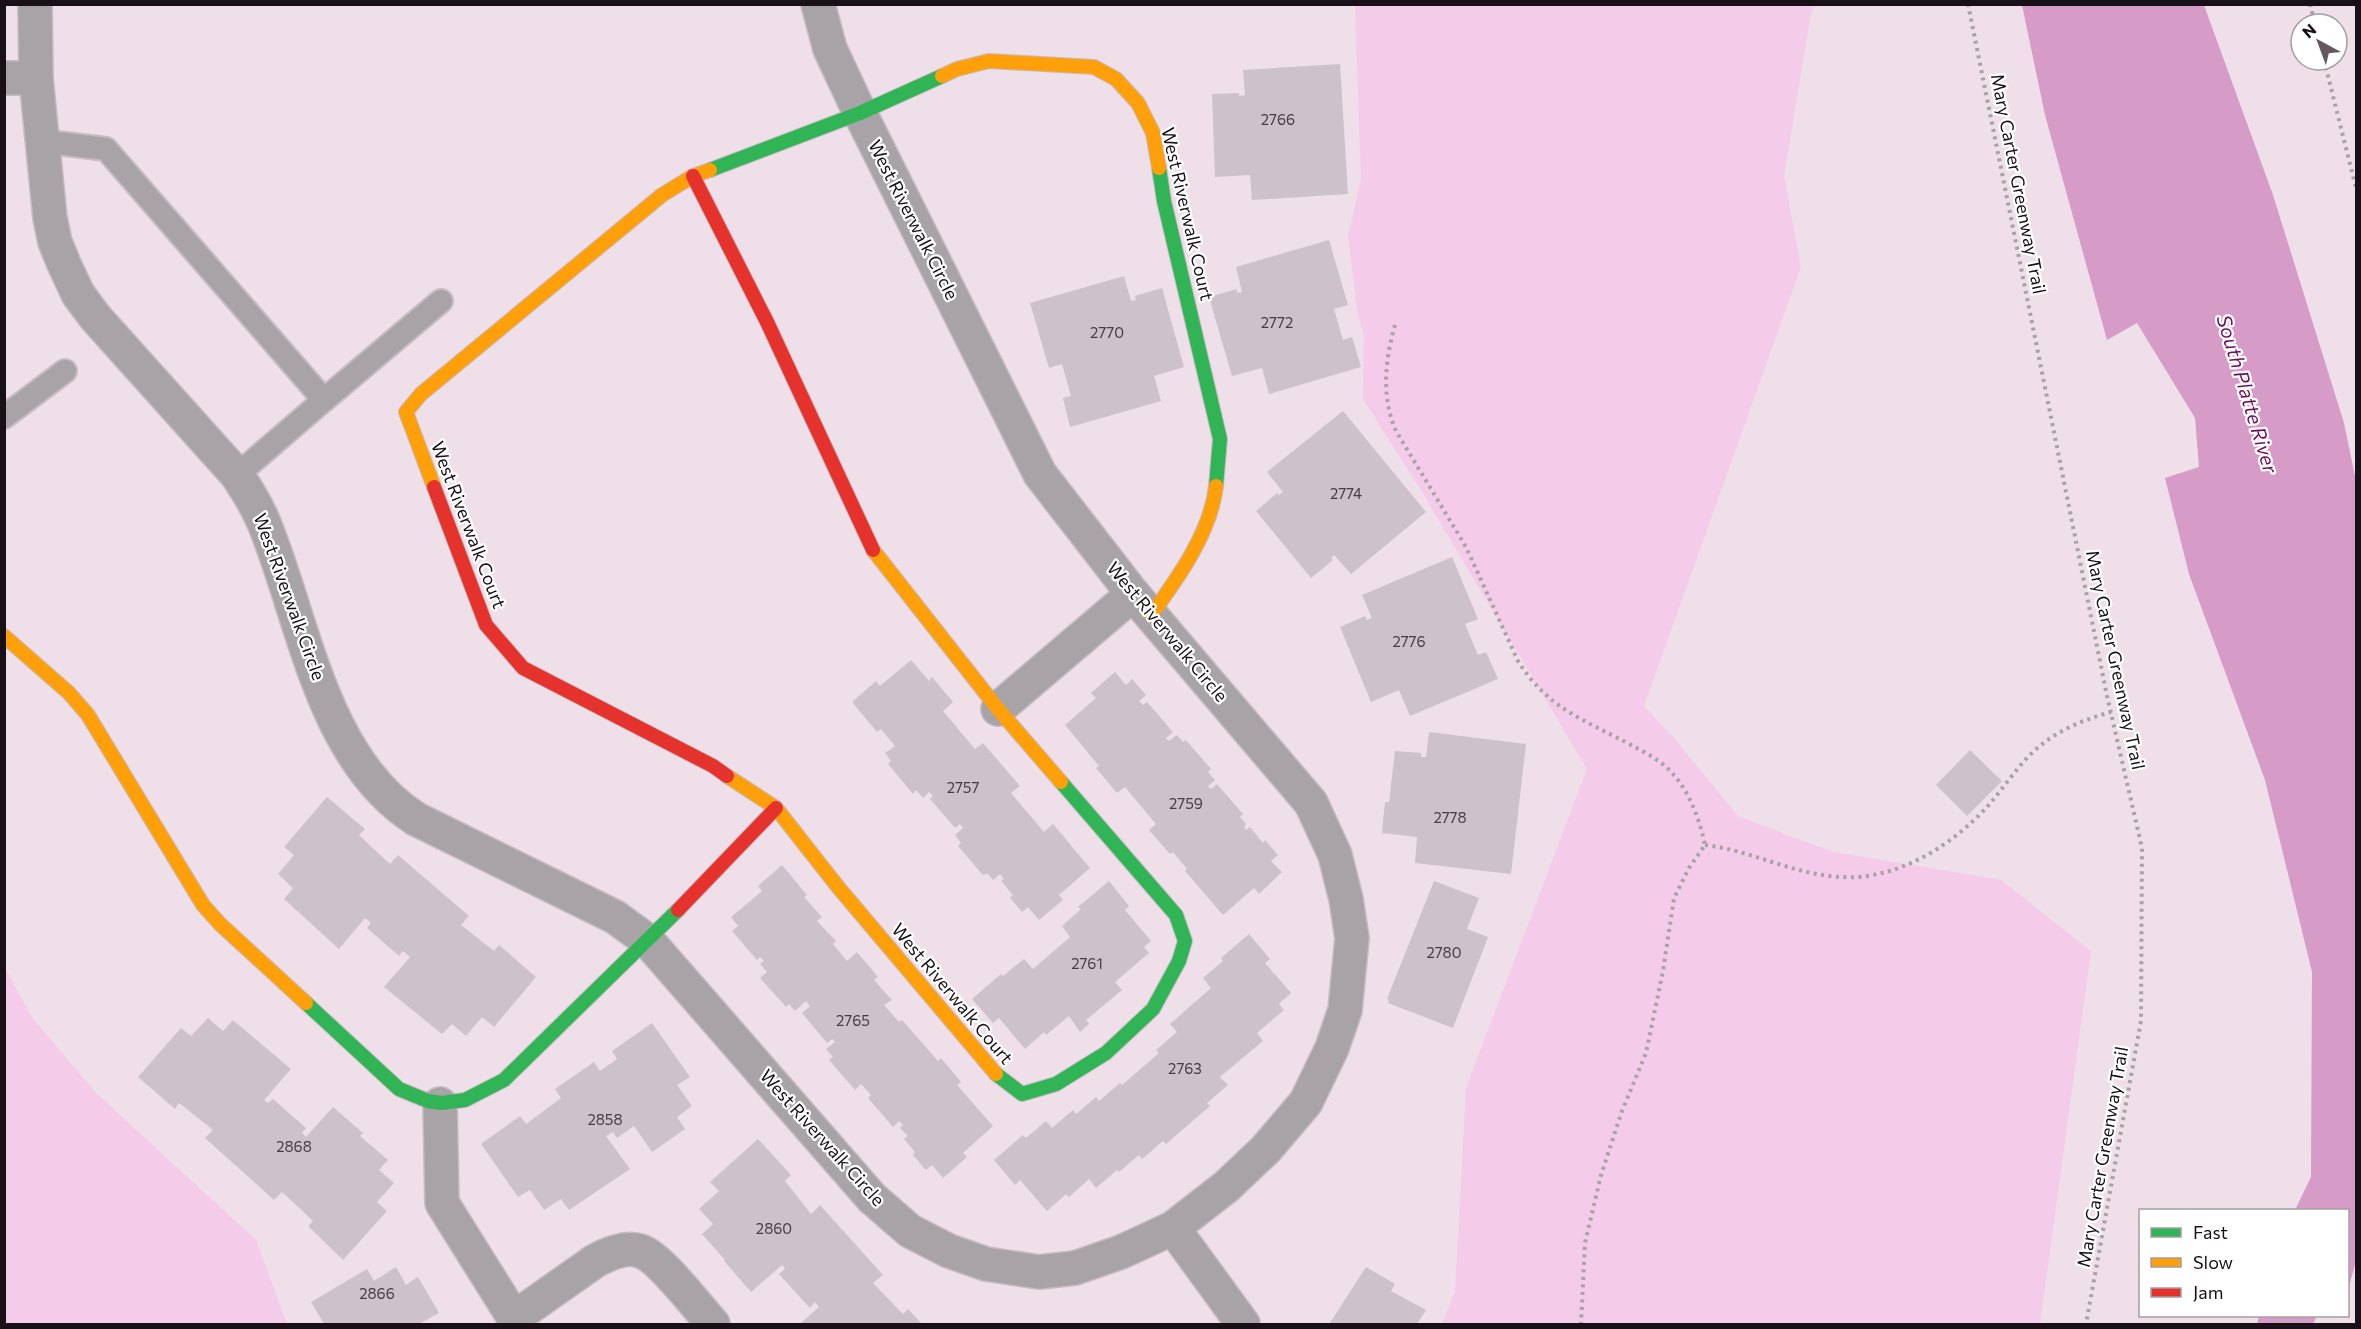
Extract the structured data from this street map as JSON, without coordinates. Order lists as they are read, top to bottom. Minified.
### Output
{"streets":{"street":["West Riverwalk Court","West Riverwalk Circle"],"path":["Mary Carter Greenway Trail"]},"crossings":[["West Riverwalk Court","West Riverwalk Circle"]],"water":["South Platte River"],"house_numbers":["2766","2772","2770","2774","2776","2757","2759","2778","2780","2761","2765","2763","2858","2868","2860","2866"],"legend":["Fast","Slow","Jam"],"north":"top left"}
